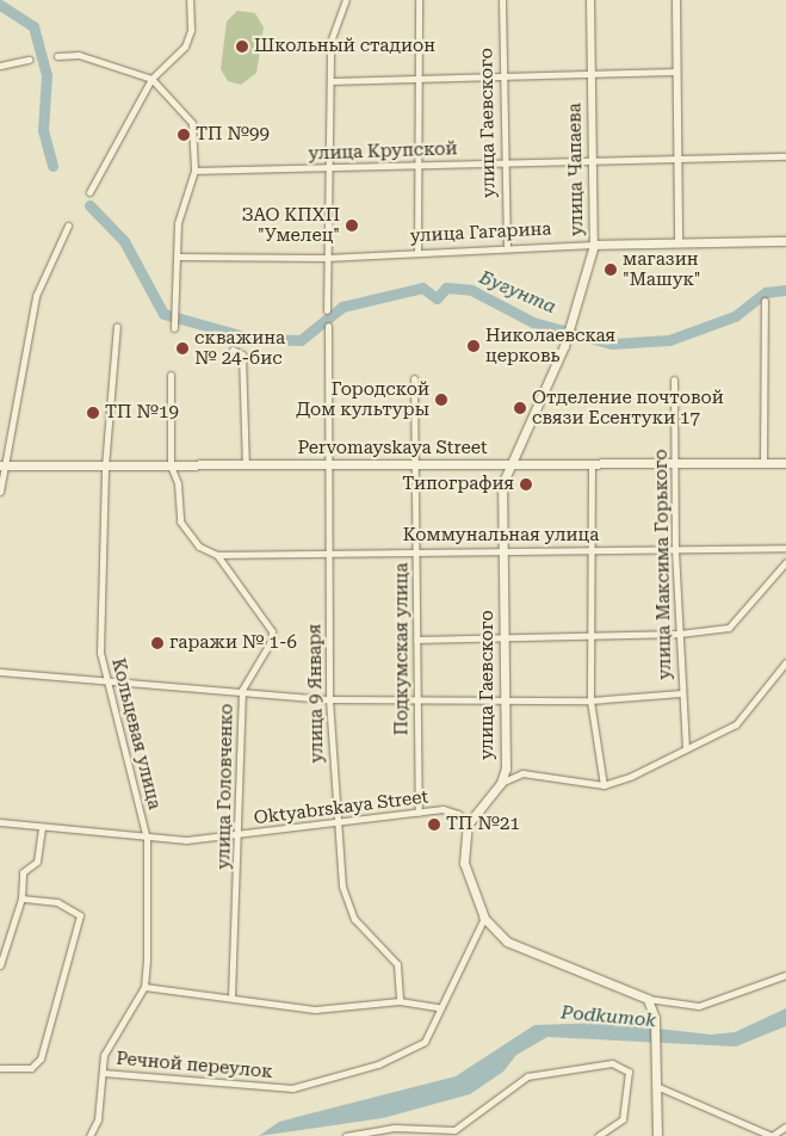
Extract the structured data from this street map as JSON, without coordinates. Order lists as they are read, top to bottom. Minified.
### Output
{"streets":{"main road":["улица Гаевского","улица Чапаева","улица Гагарина","Pervomayskaya Street"],"street":["улица Крупской","Коммунальная улица","улица Максима Горького","Подкумская улица","улица 9 Января","Кольцевая улица","улица Головченко","Oktyabrskaya Street","Речной переулок"]},"crossings":[["улица Гаевского","улица Крупской"],["улица Гаевского","улица Чапаева"],["улица Гаевского","улица Гагарина"],["улица Гаевского","Pervomayskaya Street"],["улица Гаевского","Коммунальная улица"],["улица Гаевского","Oktyabrskaya Street"],["улица Крупской","улица Чапаева"],["улица Чапаева","улица Гагарина"],["улица Чапаева","Pervomayskaya Street"],["Pervomayskaya Street","улица Максима Горького"],["Pervomayskaya Street","Подкумская улица"],["Pervomayskaya Street","улица 9 Января"],["Pervomayskaya Street","Кольцевая улица"],["Pervomayskaya Street","улица Головченко"],["Коммунальная улица","улица Максима Горького"],["Коммунальная улица","Подкумская улица"],["Коммунальная улица","улица 9 Января"],["Коммунальная улица","улица Головченко"],["Подкумская улица","Oktyabrskaya Street"],["улица 9 Января","Oktyabrskaya Street"],["Кольцевая улица","Oktyabrskaya Street"],["Кольцевая улица","Речной переулок"],["улица Головченко","Oktyabrskaya Street"]],"water":["Бугунта","Podkumok"],"places":["Школьный стадион","ТП №99","ЗАО КПХП \"Умелец\"","магазин \"Машук\"","Николаевская церковь","скважина № 24-бис","Городской Дом культуры","Отделение почтовой связи Есентуки 17","ТП №19","Типография","гаражи № 1-6","ТП №21"]}
